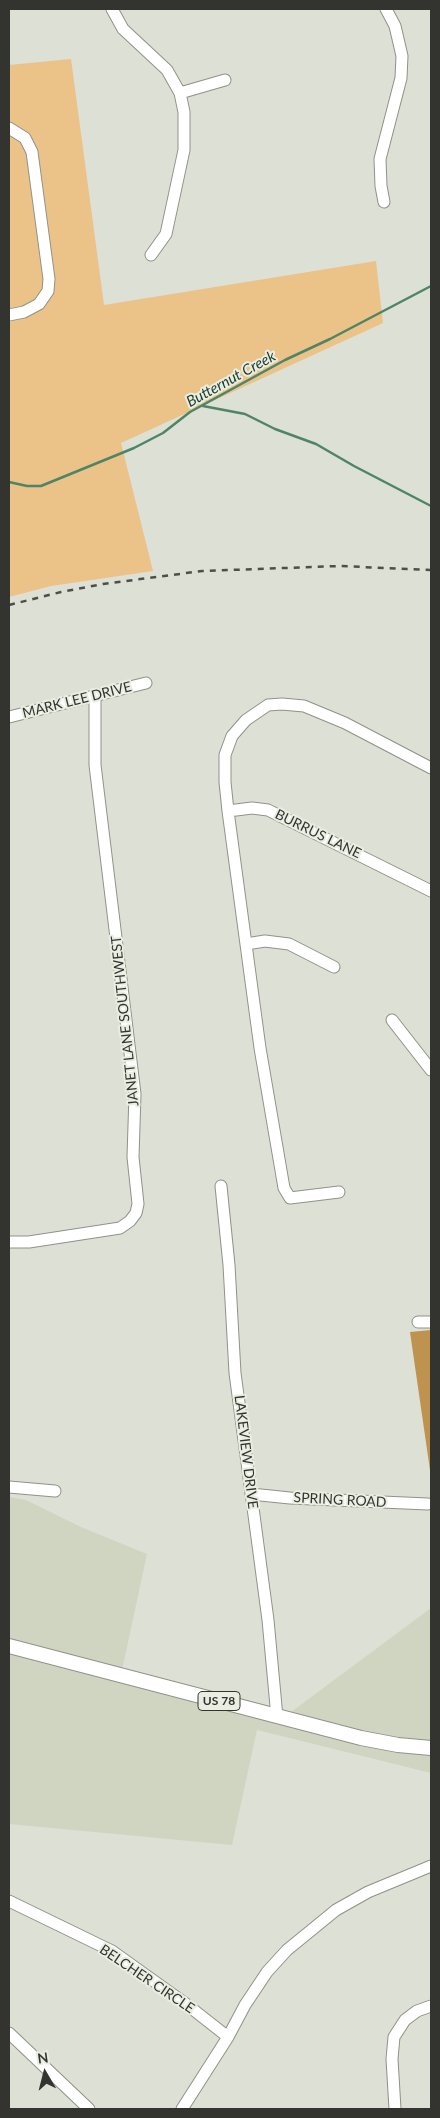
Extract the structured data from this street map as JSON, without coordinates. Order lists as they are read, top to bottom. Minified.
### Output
{"streets":{"main road":["US 78"],"street":["MARK LEE DRIVE","BURRUS LANE","JANET LANE SOUTHWEST","LAKEVIEW DRIVE","SPRING ROAD","BELCHER CIRCLE"]},"crossings":[["MARK LEE DRIVE","JANET LANE SOUTHWEST"],["LAKEVIEW DRIVE","SPRING ROAD"],["LAKEVIEW DRIVE","US 78"]],"water":["Butternut Creek"],"north":"top"}
